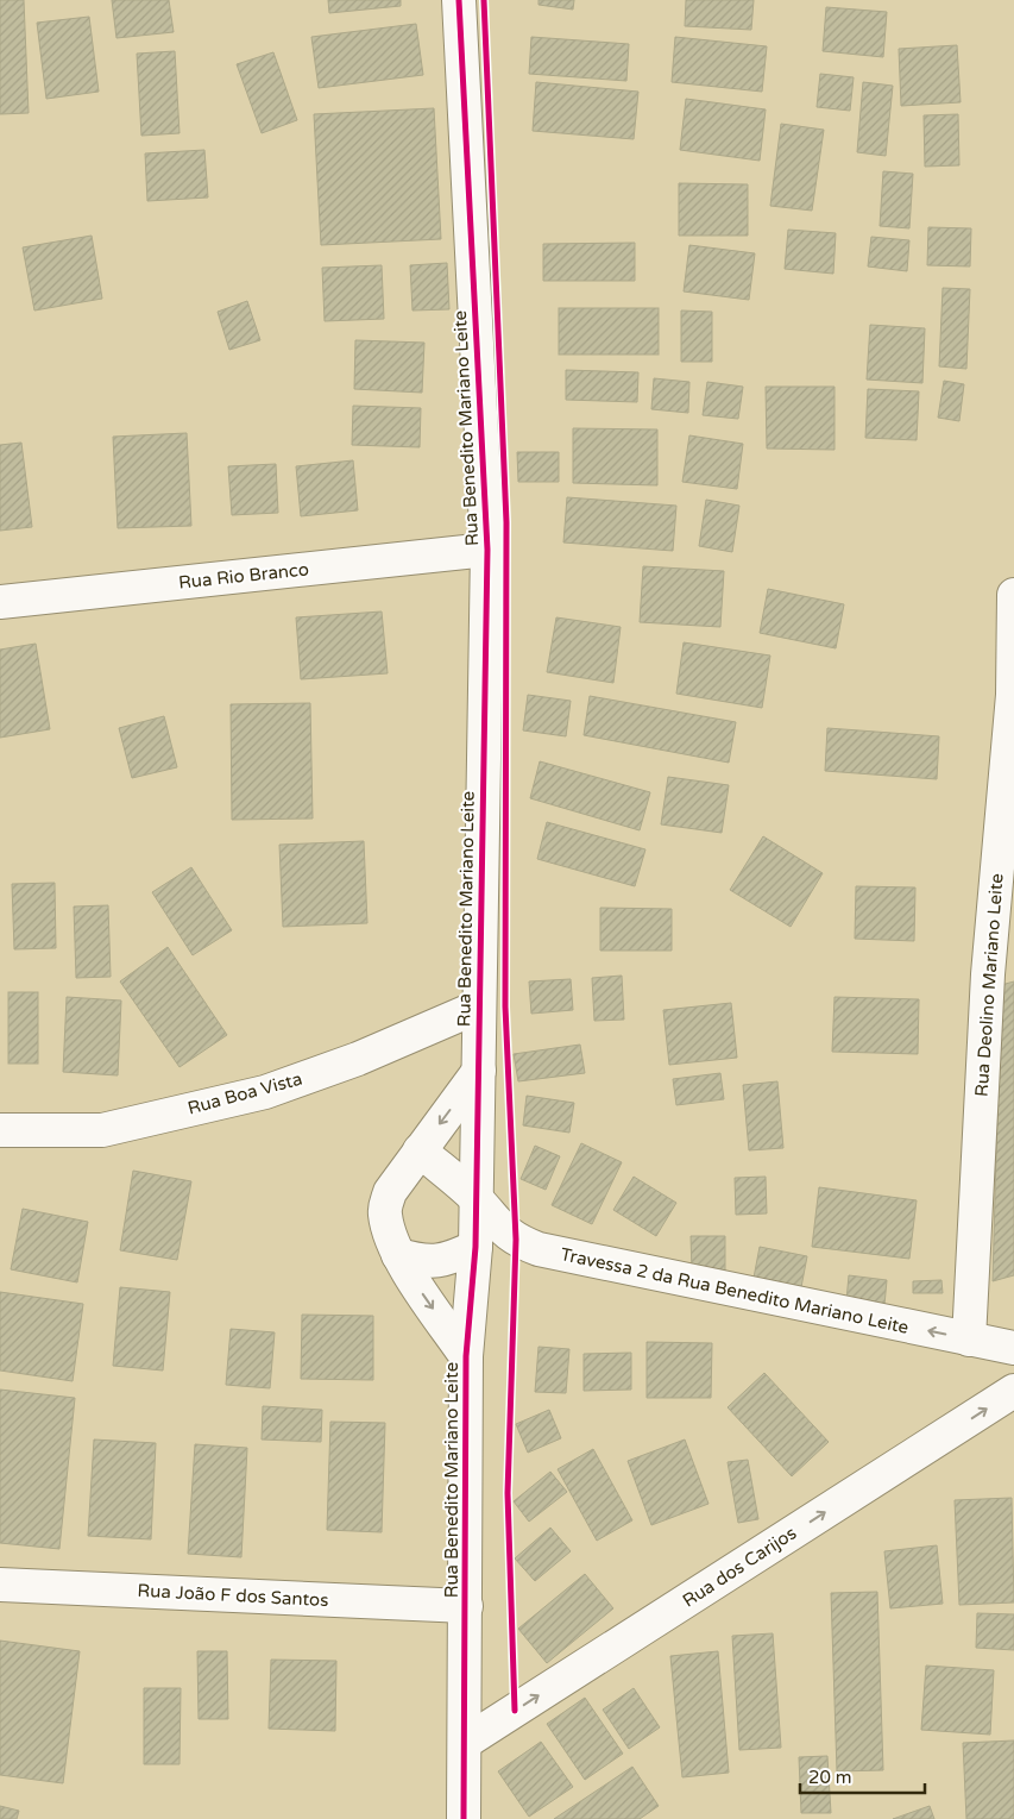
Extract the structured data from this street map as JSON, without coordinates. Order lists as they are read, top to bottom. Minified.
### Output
{"streets":{"street":["Rua Benedito Mariano Leite","Rua Rio Branco","Rua Deolino Mariano Leite","Rua Boa Vista","Travessa 2 da Rua Benedito Mariano Leite","Rua dos Carijos","Rua João F dos Santos"]},"crossings":[["Rua Benedito Mariano Leite","Rua Rio Branco"],["Rua Benedito Mariano Leite","Rua Boa Vista"],["Rua Benedito Mariano Leite","Travessa 2 da Rua Benedito Mariano Leite"],["Rua Benedito Mariano Leite","Rua dos Carijos"],["Rua Benedito Mariano Leite","Rua João F dos Santos"],["Rua Deolino Mariano Leite","Travessa 2 da Rua Benedito Mariano Leite"]],"one_way":["Travessa 2 da Rua Benedito Mariano Leite","Rua dos Carijos"],"scale_bar":"20 m"}
